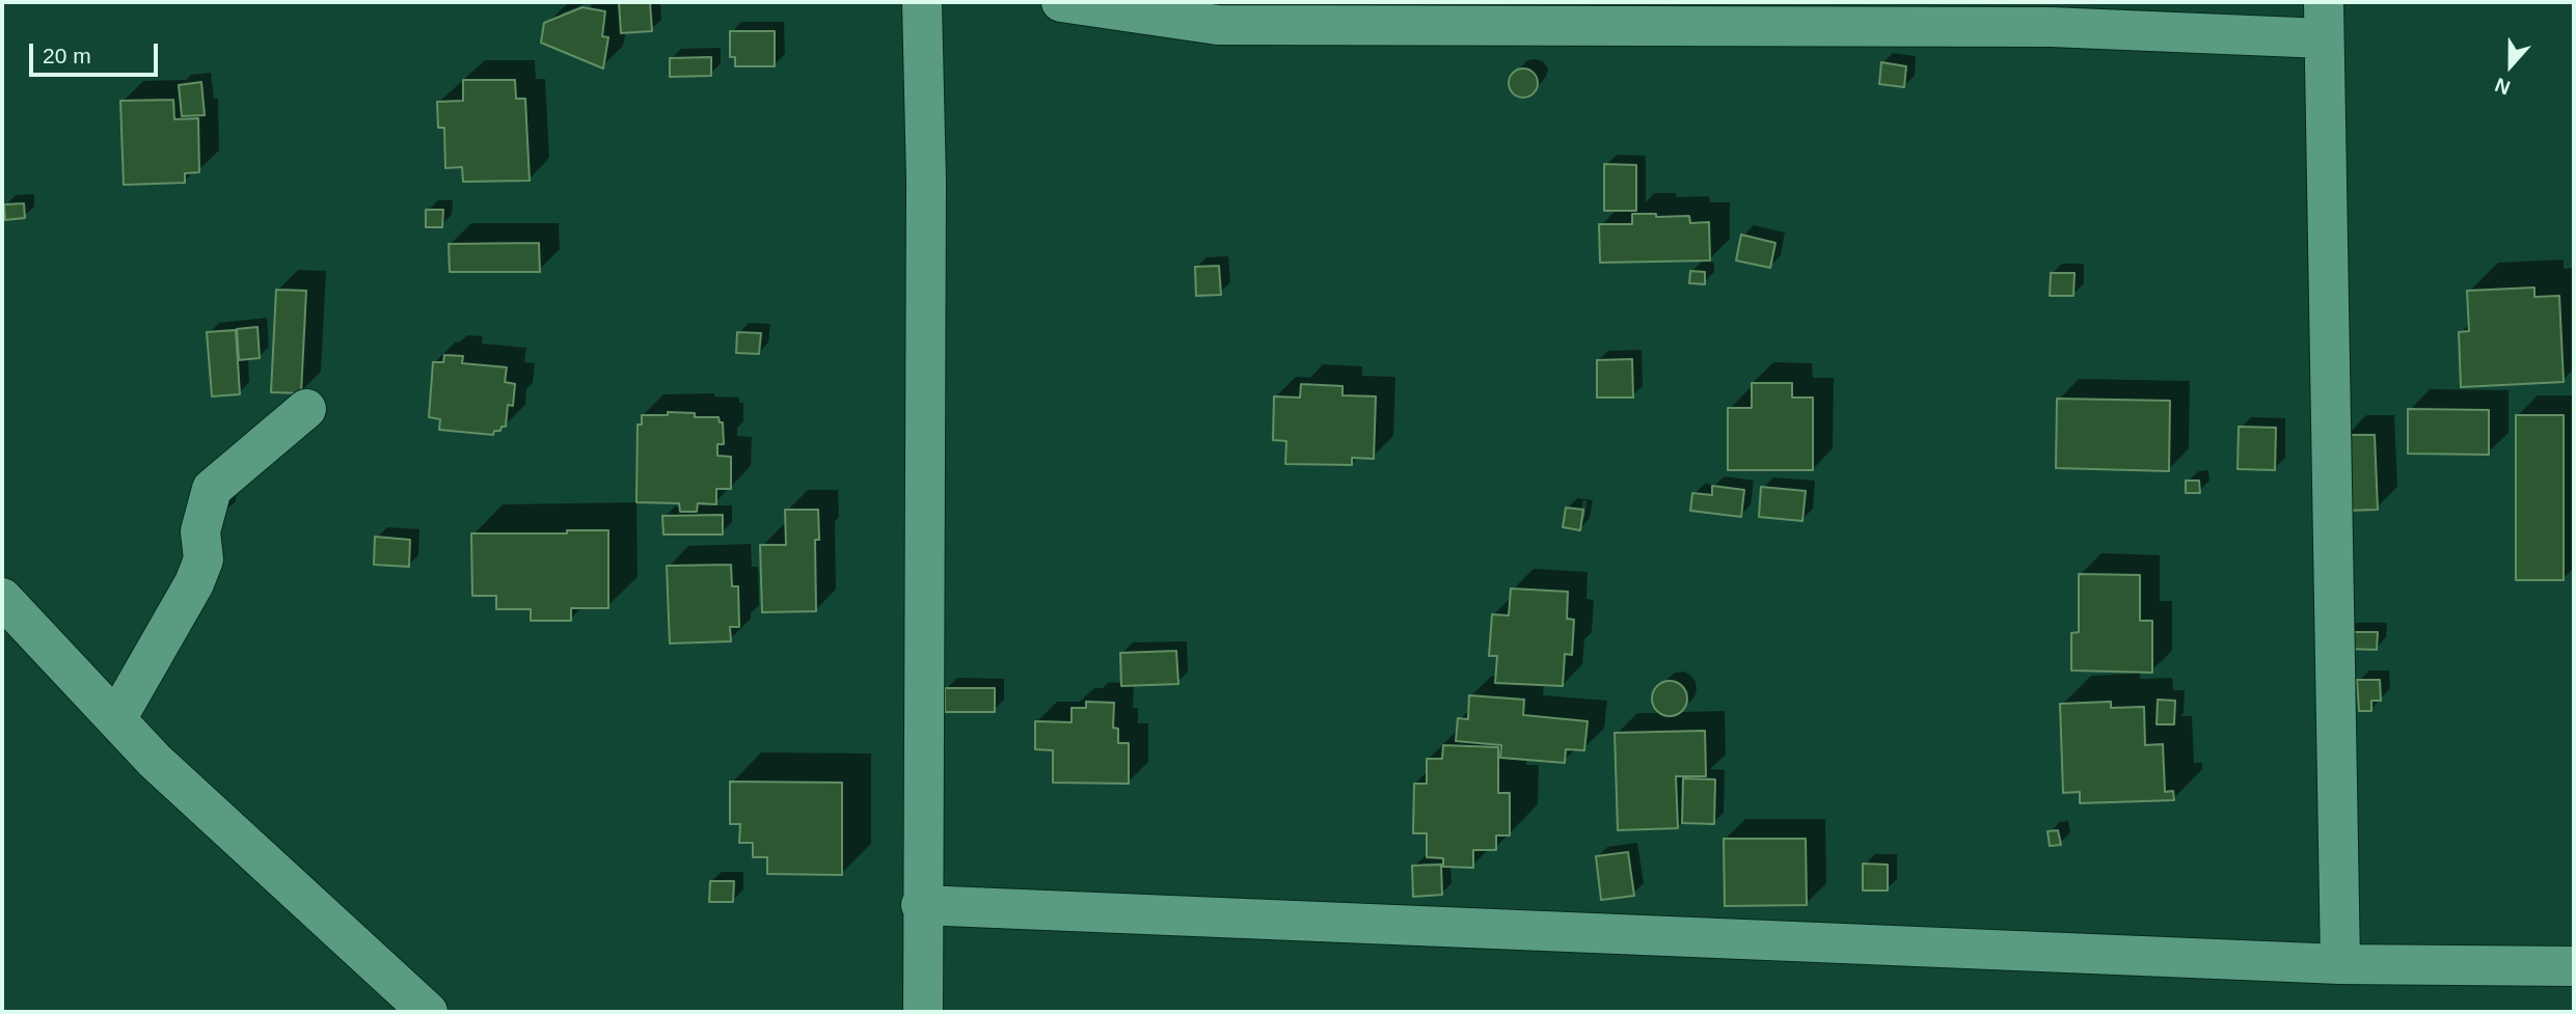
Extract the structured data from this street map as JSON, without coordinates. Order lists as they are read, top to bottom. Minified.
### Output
{"scale_bar":"20 m","north":"bottom"}
